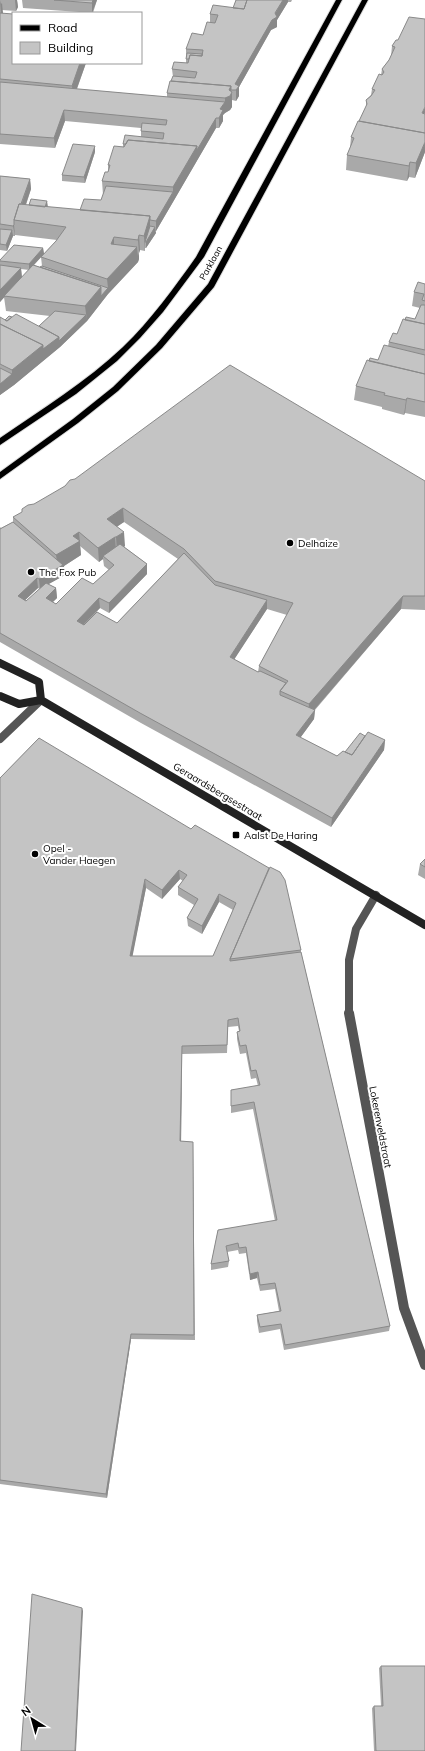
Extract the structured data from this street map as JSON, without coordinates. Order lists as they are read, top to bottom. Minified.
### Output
{"streets":{"main road":["Parklaan","Geraardsbergsestraat"],"street":["Lokerenveldstraat"]},"crossings":[["Geraardsbergsestraat","Lokerenveldstraat"]],"places":{"other":["Delhaize","The Fox Pub","Opel - Vander Haegen"],"transit":["Aalst De Haring"]},"legend":["Road","Building"],"north":"top left"}
